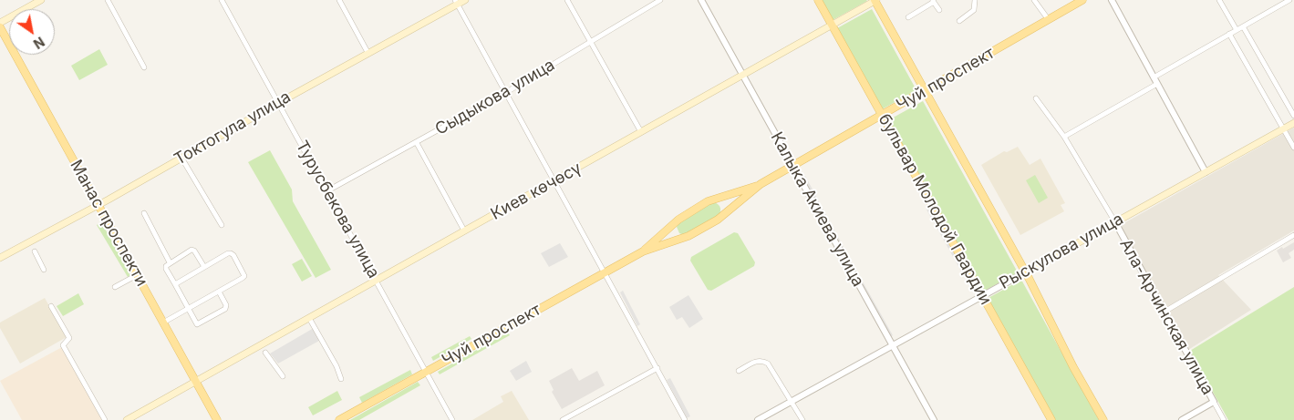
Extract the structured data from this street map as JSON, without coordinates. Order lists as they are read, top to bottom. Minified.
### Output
{"streets":{"main road":["Чуй проспект","Токтогула улица","Киев көчөсү","бульвар Молодой Гвардии","Манас проспекти","Рыскулова улица"],"street":["Сыдыкова улица","Турусбекова улица","Калыка Акиева улица","Ала-Арчинская улица"]},"crossings":[["Чуй проспект","Турусбекова улица"],["Чуй проспект","Калыка Акиева улица"],["Чуй проспект","бульвар Молодой Гвардии"],["Сыдыкова улица","Турусбекова улица"],["Токтогула улица","Турусбекова улица"],["Токтогула улица","Манас проспекти"],["Киев көчөсү","Турусбекова улица"],["Киев көчөсү","Калыка Акиева улица"],["Киев көчөсү","бульвар Молодой Гвардии"],["Киев көчөсү","Манас проспекти"],["Калыка Акиева улица","Рыскулова улица"],["бульвар Молодой Гвардии","Рыскулова улица"],["Рыскулова улица","Ала-Арчинская улица"]],"north":"bottom right"}
